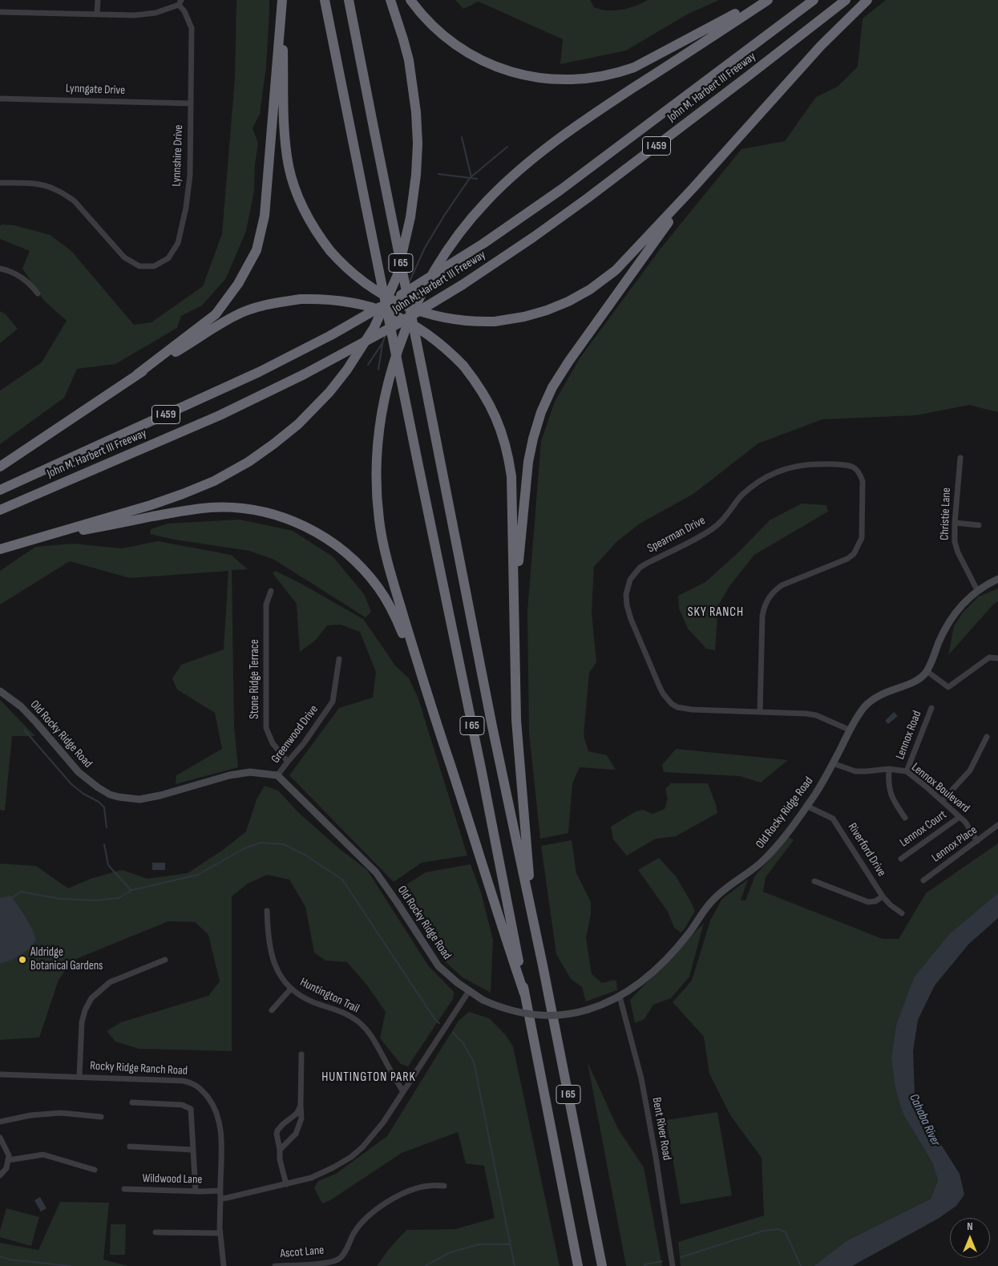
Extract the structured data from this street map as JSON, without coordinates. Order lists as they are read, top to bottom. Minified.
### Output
{"streets":{"highway":["John M. Harbert III Freeway","I 459","I 65"],"street":["Lynngate Drive","Lynnshire Drive","Christie Lane","Spearman Drive","Stone Ridge Terrace","Old Rocky Ridge Road","Greenwood Drive","Lennox Road","Lennox Boulevard","Lennox Court","Lennox Place","Riverford Drive","Huntington Trail","Rocky Ridge Ranch Road","Bent River Road","Wildwood Lane","Ascot Lane"]},"crossings":[["Lynngate Drive","Lynnshire Drive"],["Spearman Drive","Old Rocky Ridge Road"],["Stone Ridge Terrace","Greenwood Drive"],["Old Rocky Ridge Road","Greenwood Drive"],["Old Rocky Ridge Road","Lennox Boulevard"],["Old Rocky Ridge Road","Riverford Drive"],["Old Rocky Ridge Road","Bent River Road"],["Lennox Road","Lennox Boulevard"],["Lennox Boulevard","Lennox Court"],["Lennox Boulevard","Lennox Place"],["Rocky Ridge Ranch Road","Wildwood Lane"]],"districts":["SKY RANCH","HUNTINGTON PARK"],"water":["Cahaba River"],"places":["Aldridge Botanical Gardens"],"north":"top"}
